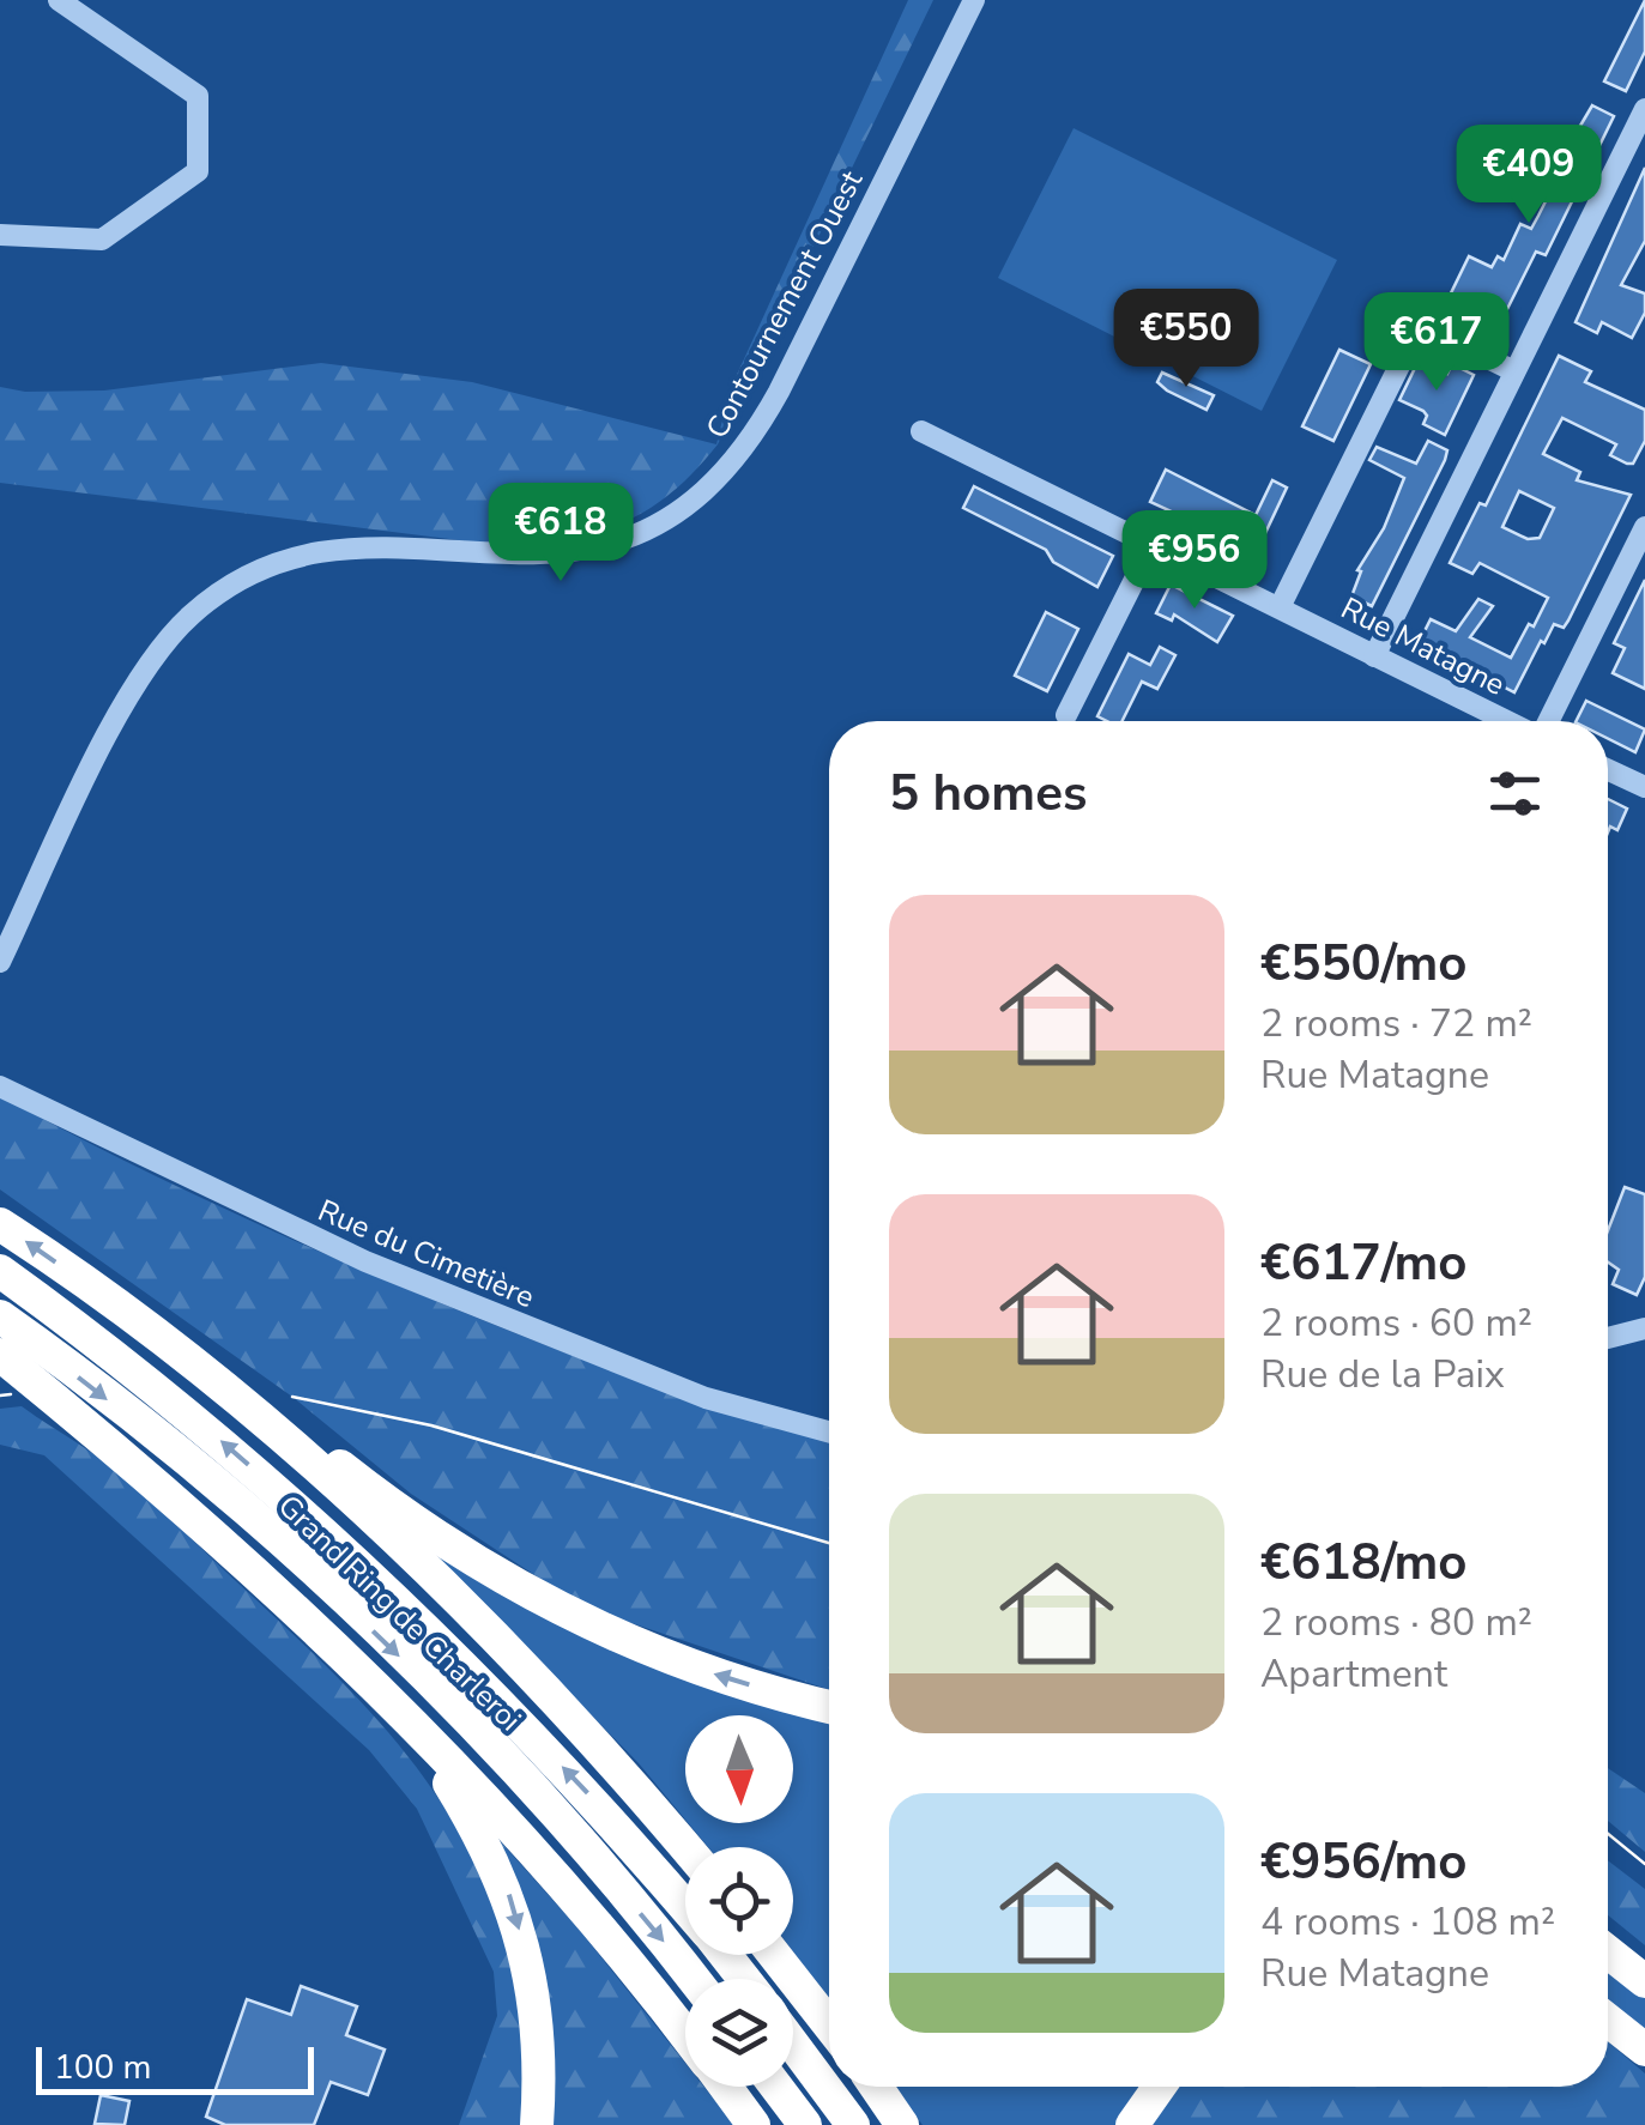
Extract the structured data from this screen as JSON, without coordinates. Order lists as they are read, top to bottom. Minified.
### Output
{"streets":{"highway":["Grand Ring de Charleroi"],"street":["Contournement Ouest","Rue Matagne","Rue du Cimetière"]},"scale_bar":"100 m","north":"bottom","page":{"price":["€409","€550","€617","€618","€956"],"heading":"5 homes","list":[{"name":"€550/mo","note":"2 rooms · 72 m² · Rue Matagne"},{"name":"€617/mo","note":"2 rooms · 60 m² · Rue de la Paix"},{"name":"€618/mo","note":"2 rooms · 80 m² · Apartment"},{"name":"€956/mo","note":"4 rooms · 108 m² · Rue Matagne"}],"scale":"100 m"}}
